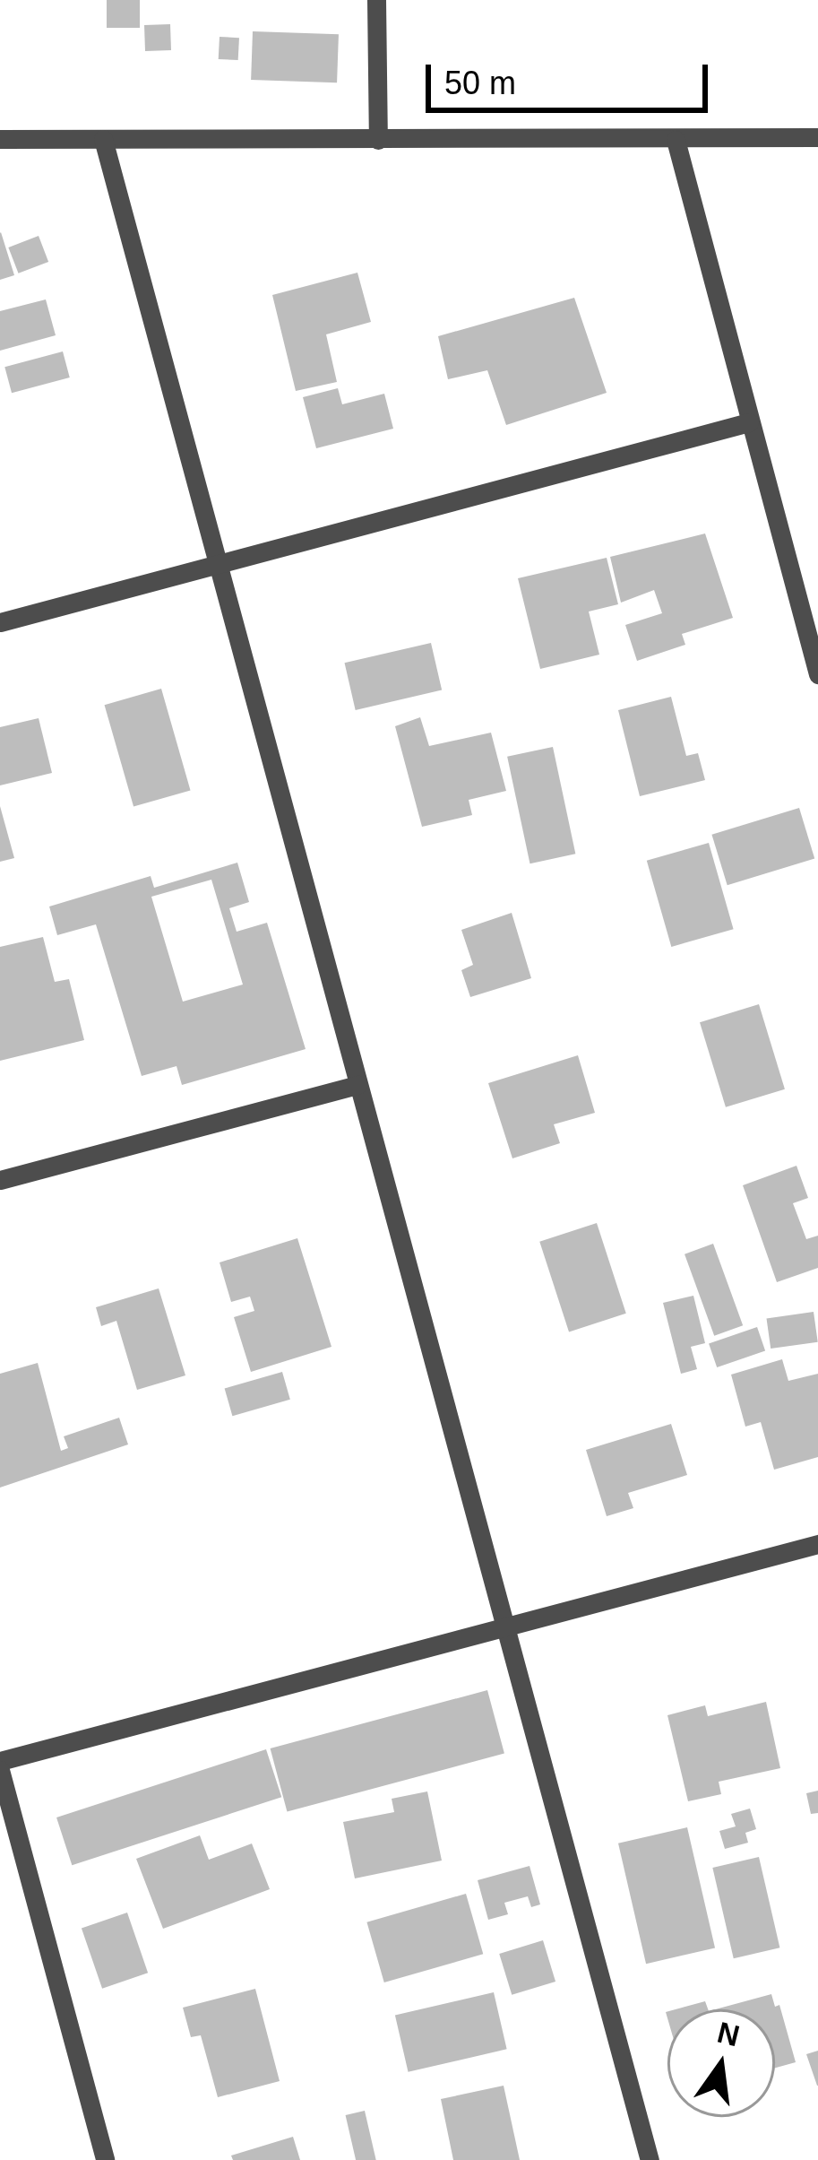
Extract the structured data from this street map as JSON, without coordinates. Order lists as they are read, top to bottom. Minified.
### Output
{"scale_bar":"50 m","north":"top"}
